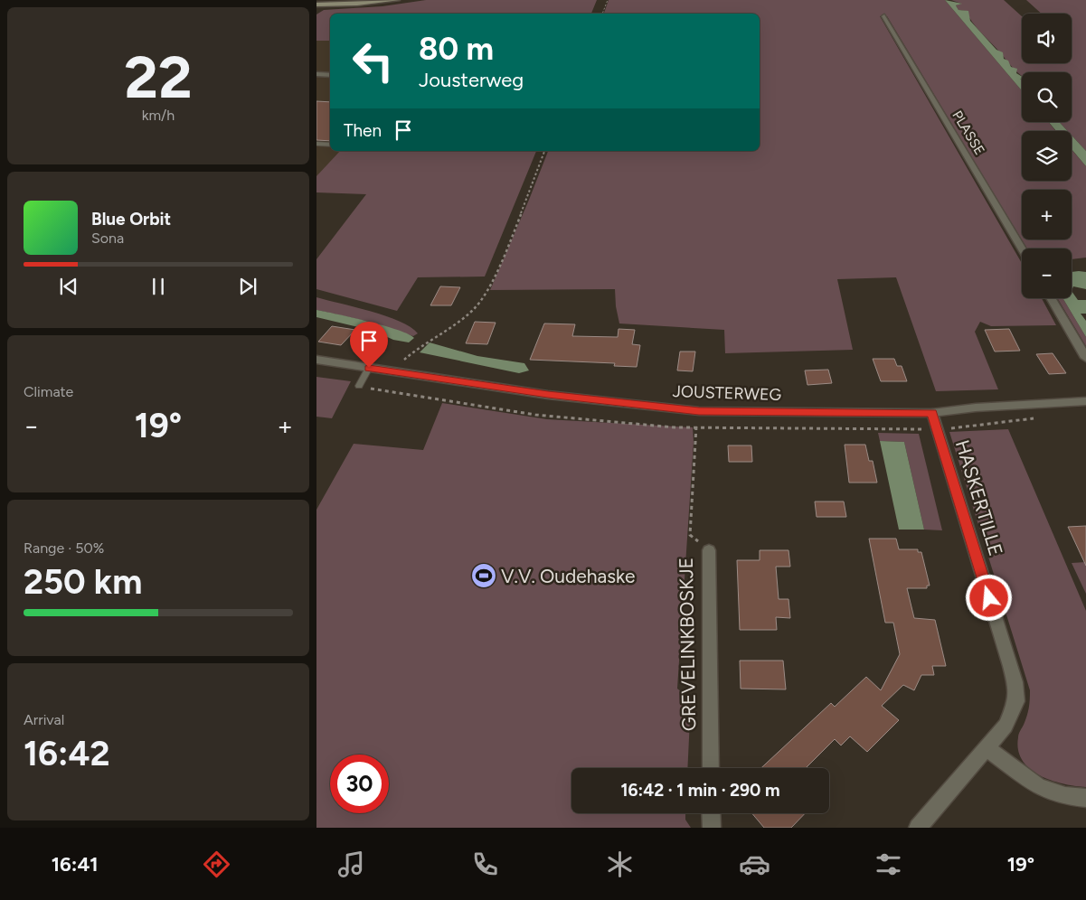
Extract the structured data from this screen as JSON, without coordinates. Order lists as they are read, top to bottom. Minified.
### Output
{"streets":{"street":["PLASSE","JOUSTERWEG","HASKERTILLE","GREVELINKBOSKJE"]},"crossings":[["JOUSTERWEG","HASKERTILLE"],["JOUSTERWEG","GREVELINKBOSKJE"]],"places":{"sports":["V.V. Oudehaske"]},"page":{"tile":[["22","km/h"],"Climate",["Range · 50%","250 km"],["Arrival","16:42"]],"map_buttons":["+","−"],"turn":["80 m","Jousterweg"],"then":"Then","song":["Blue Orbit","Sona"],"heat":["−","19°","+"],"limit":"30","trip":"16:42 · 1 min · 290 m","tabs":["16:41","19°"]}}
